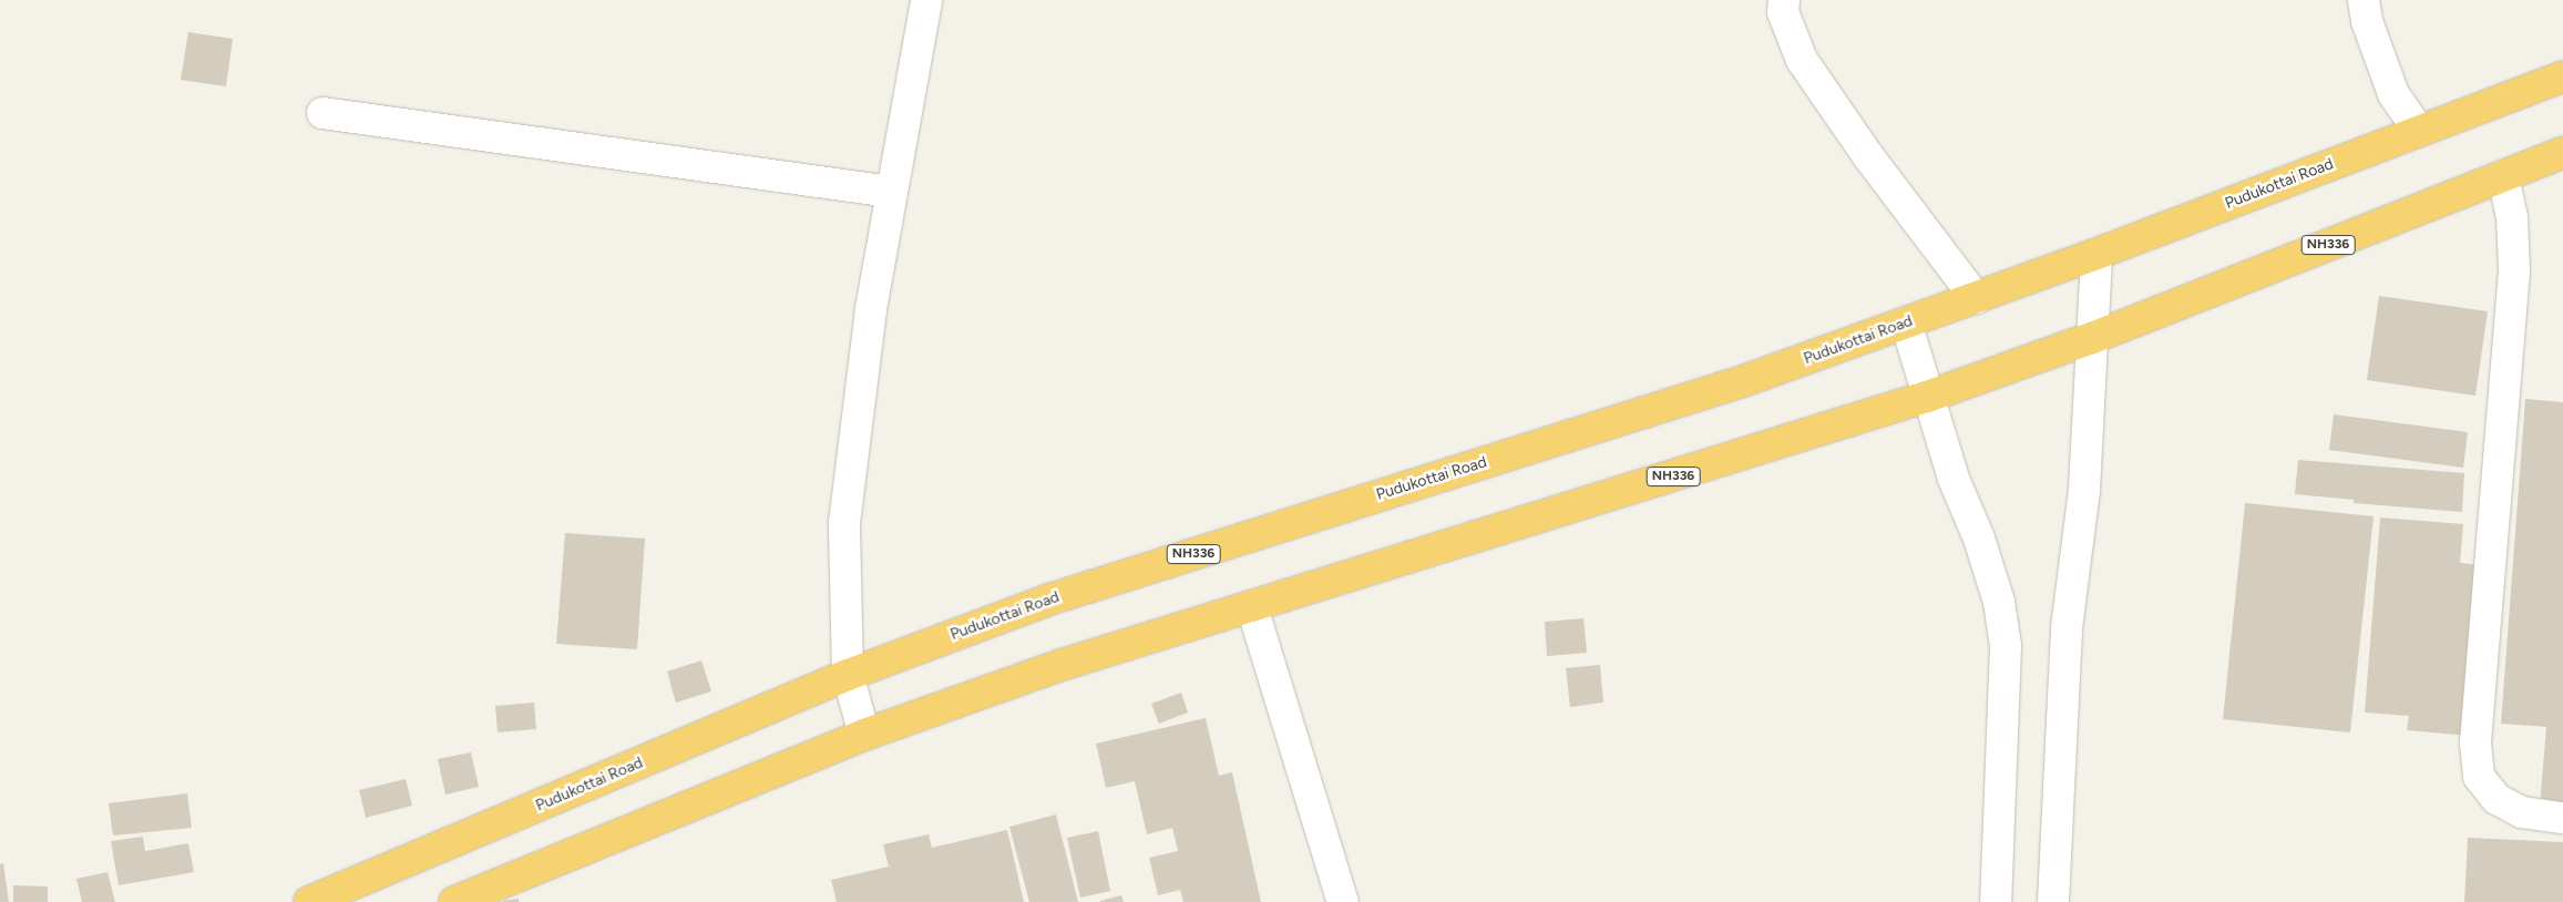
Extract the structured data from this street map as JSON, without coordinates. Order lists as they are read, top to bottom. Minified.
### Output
{"streets":{"highway":["Pudukottai Road","NH336"]}}
